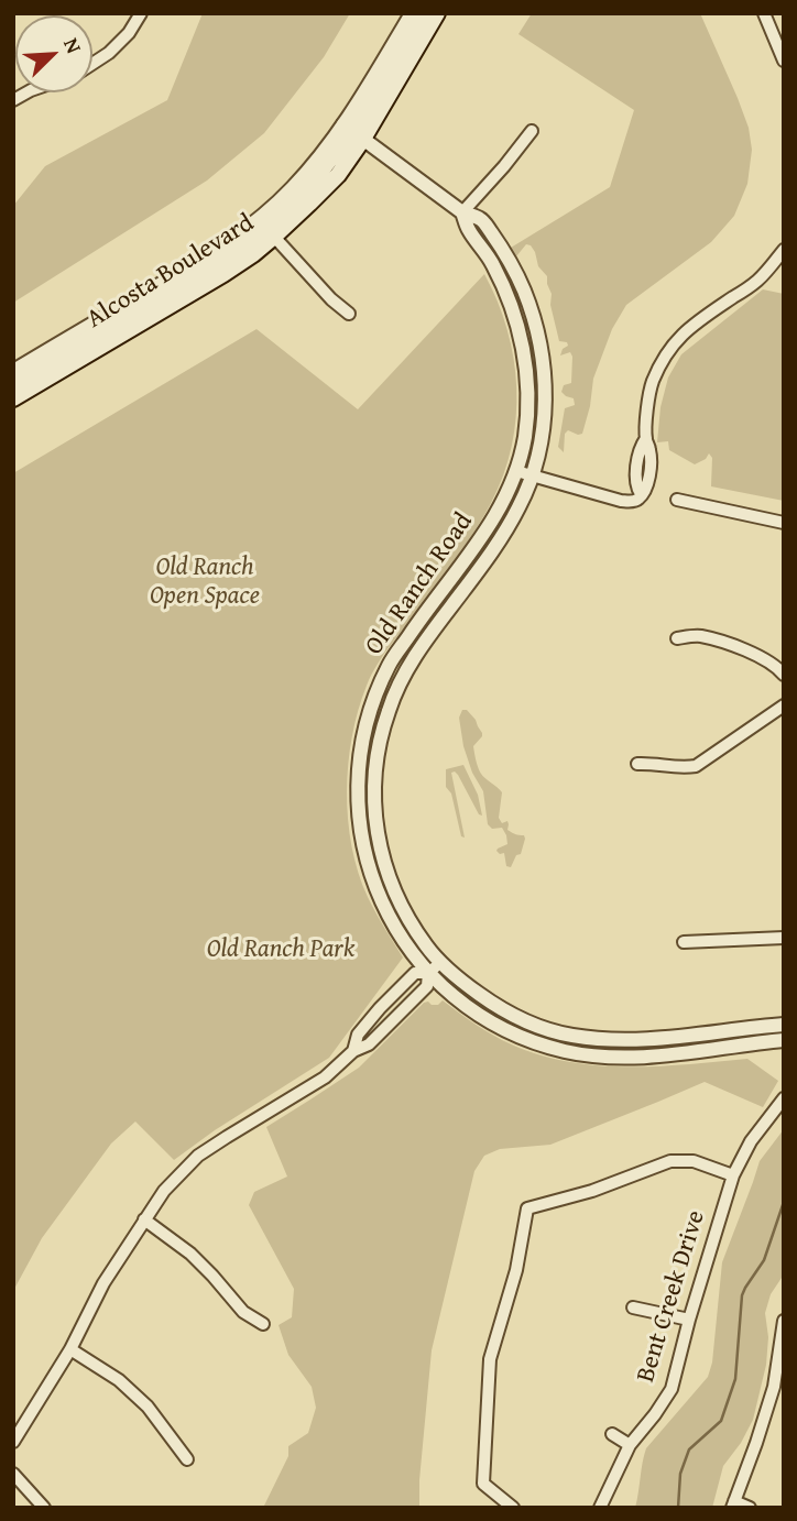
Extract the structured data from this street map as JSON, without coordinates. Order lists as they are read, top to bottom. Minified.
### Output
{"streets":{"main road":["Alcosta Boulevard"],"street":["Old Ranch Road","Bent Creek Drive"]},"crossings":[["Alcosta Boulevard","Old Ranch Road"]],"parks":["Old Ranch Open Space","Old Ranch Park"],"north":"top right"}
